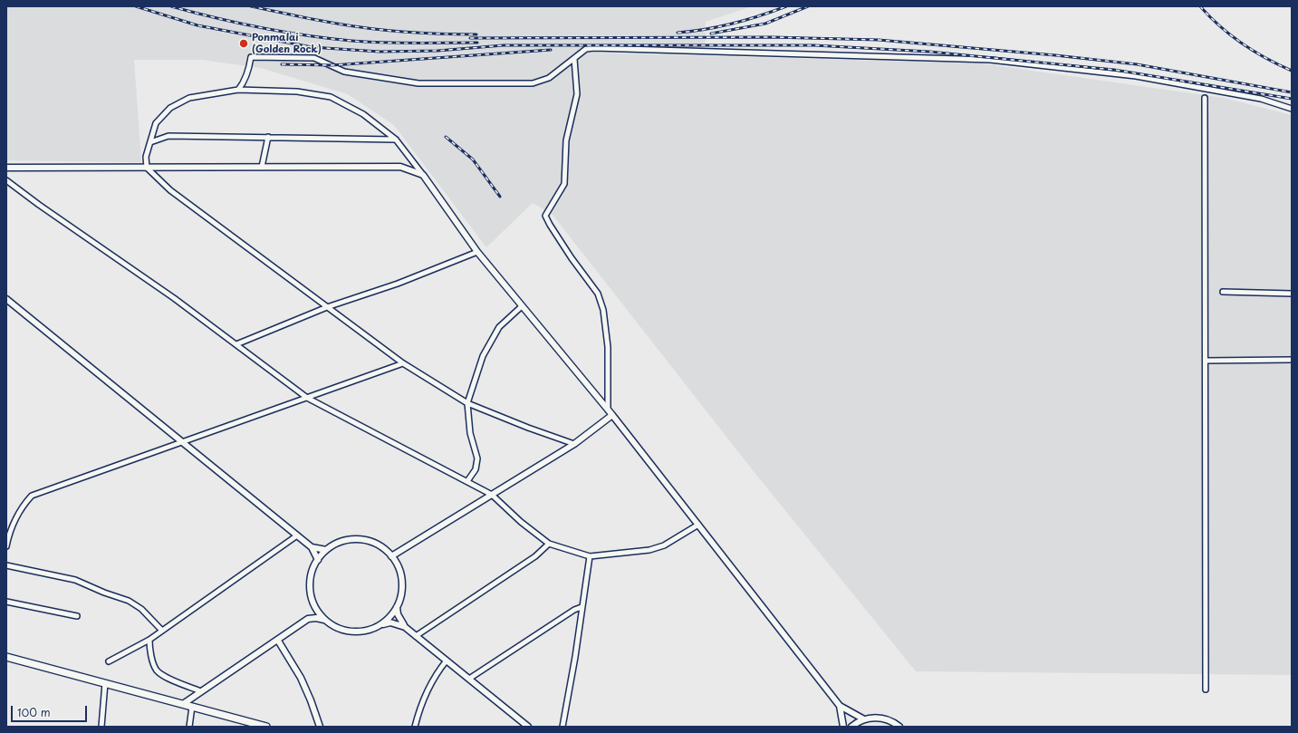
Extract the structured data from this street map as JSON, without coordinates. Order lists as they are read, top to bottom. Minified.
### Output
{"places":["Ponmalai (Golden Rock)"],"scale_bar":"100 m"}
